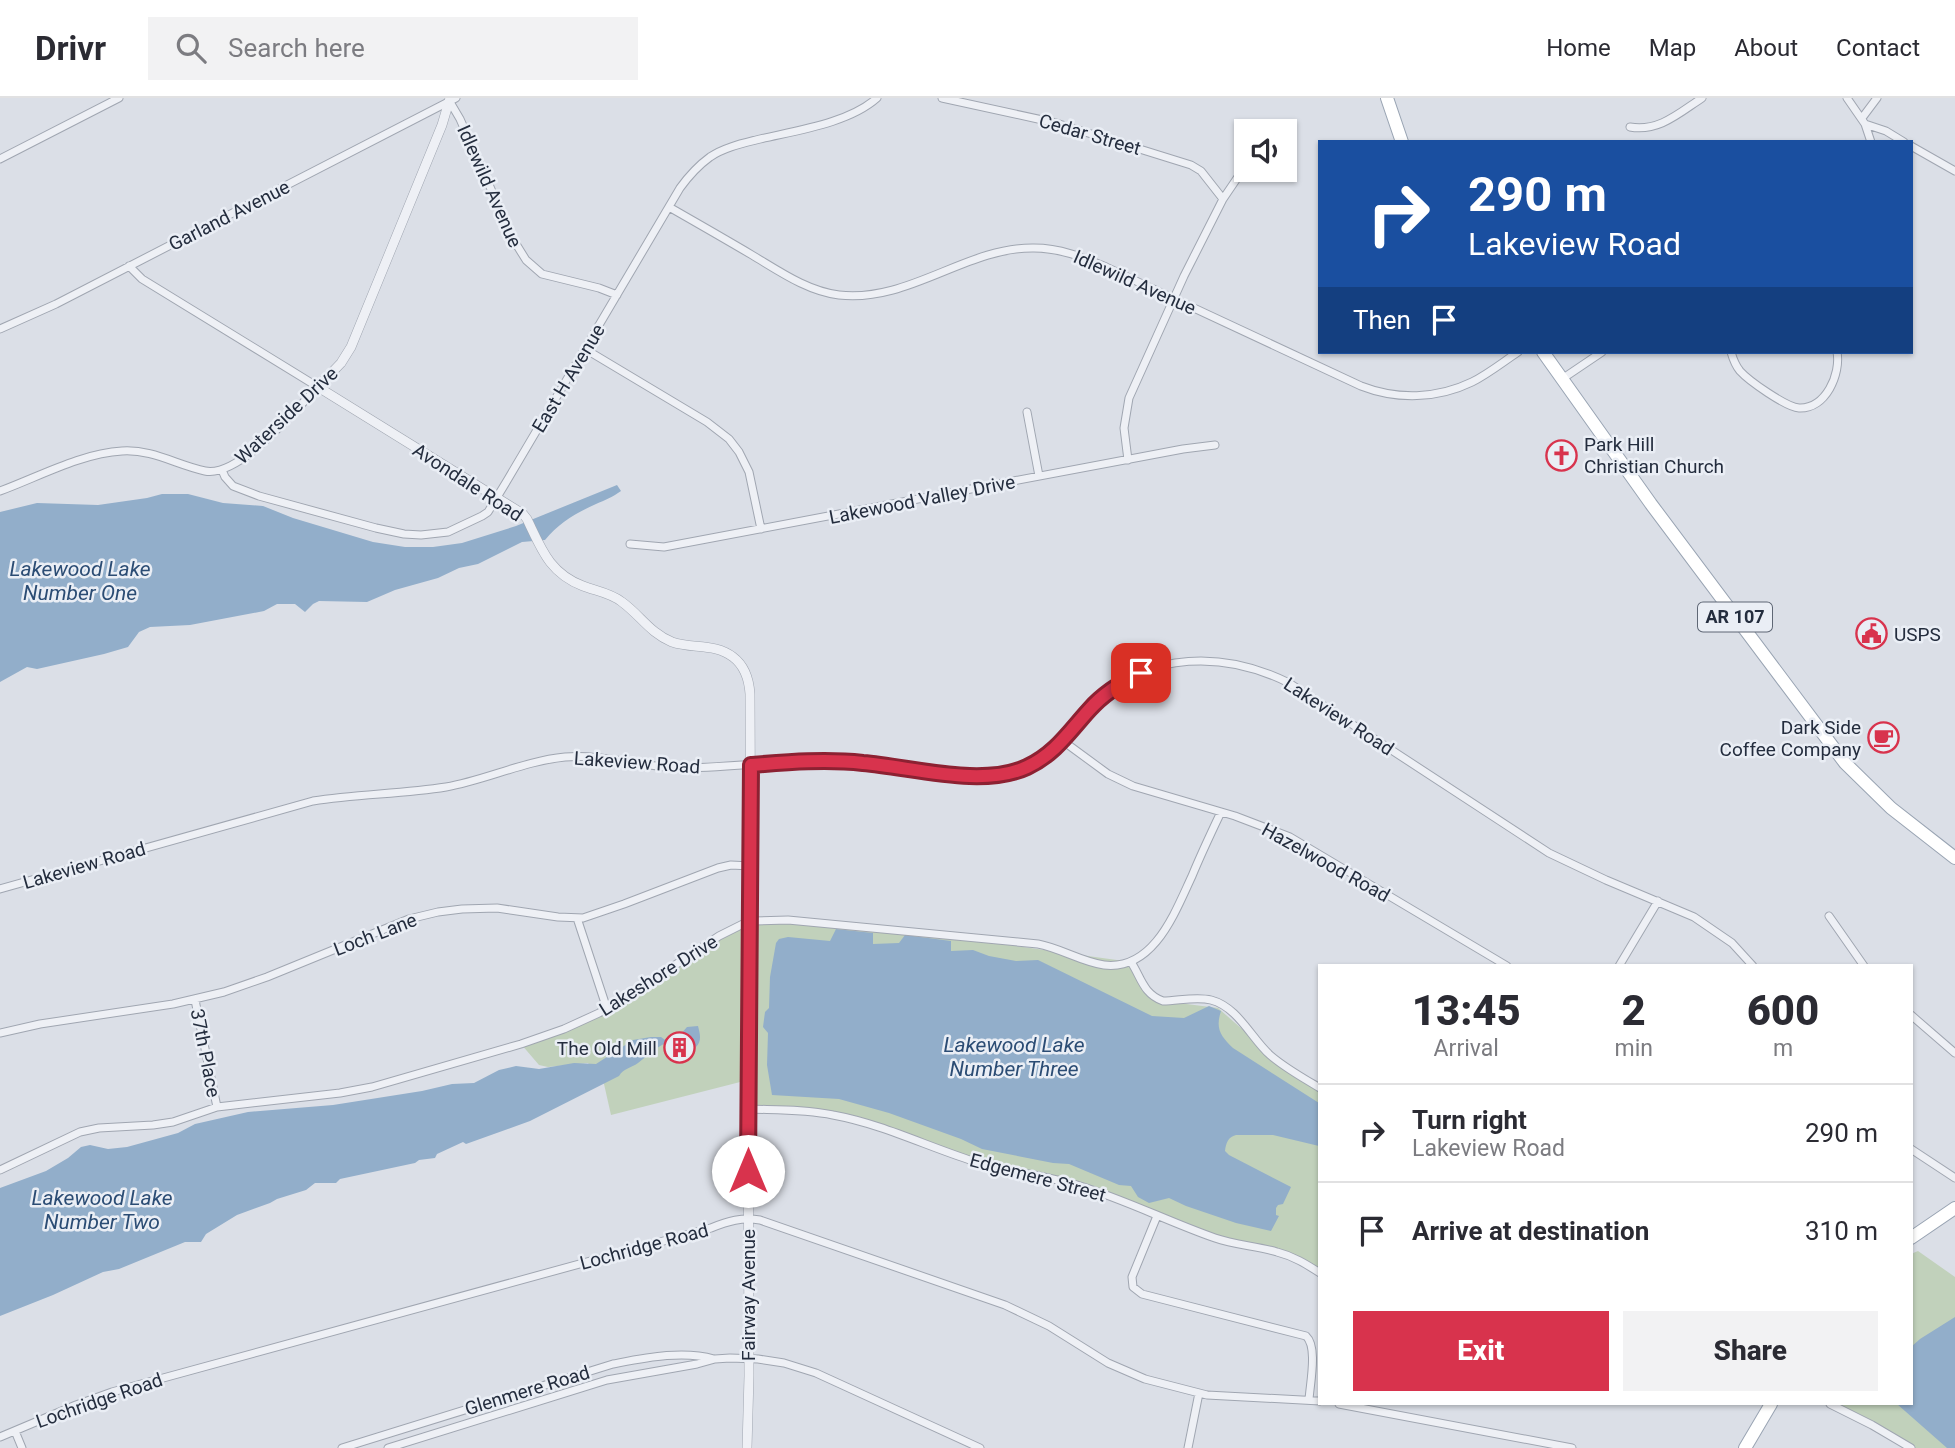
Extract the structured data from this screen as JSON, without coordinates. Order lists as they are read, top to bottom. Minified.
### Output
{"streets":{"main road":["AR 107"],"street":["Cedar Street","Idlewild Avenue","Garland Avenue","East H Avenue","Waterside Drive","Avondale Road","Lakewood Valley Drive","Lakeview Road","Hazelwood Road","Loch Lane","Lakeshore Drive","37th Place","Edgemere Street","Lochridge Road","Fairway Avenue","Glenmere Road"]},"crossings":[["Idlewild Avenue","Garland Avenue"],["Idlewild Avenue","East H Avenue"],["Idlewild Avenue","Waterside Drive"],["Garland Avenue","Waterside Drive"],["Garland Avenue","Avondale Road"],["East H Avenue","Waterside Drive"],["East H Avenue","Avondale Road"],["Waterside Drive","Avondale Road"],["Avondale Road","Lakeview Road"],["Avondale Road","Fairway Avenue"],["Lakeview Road","Hazelwood Road"],["Lakeview Road","Fairway Avenue"],["Loch Lane","37th Place"],["Loch Lane","Fairway Avenue"],["Lakeshore Drive","37th Place"],["Lakeshore Drive","Fairway Avenue"],["Edgemere Street","Fairway Avenue"],["Lochridge Road","Fairway Avenue"],["Fairway Avenue","Glenmere Road"]],"water":["Lakewood Lake Number One","Lakewood Lake Number Three","Lakewood Lake Number Two"],"places":{"church":["Park Hill Christian Church"],"public building":["USPS"],"cafe":["Dark Side Coffee Company"],"building":["The Old Mill"]},"page":{"header":"Drivr","search":"Search here","nav":["Home","Map","About","Contact"],"turn":["290 m","Lakeview Road"],"then":"Then","eta":["13:45","Arrival","2","min","600","m"],"list":[{"name":"Turn right","note":"Lakeview Road","value":"290 m"},{"name":"Arrive at destination","value":"310 m"}],"buttons":["Exit","Share"]}}
